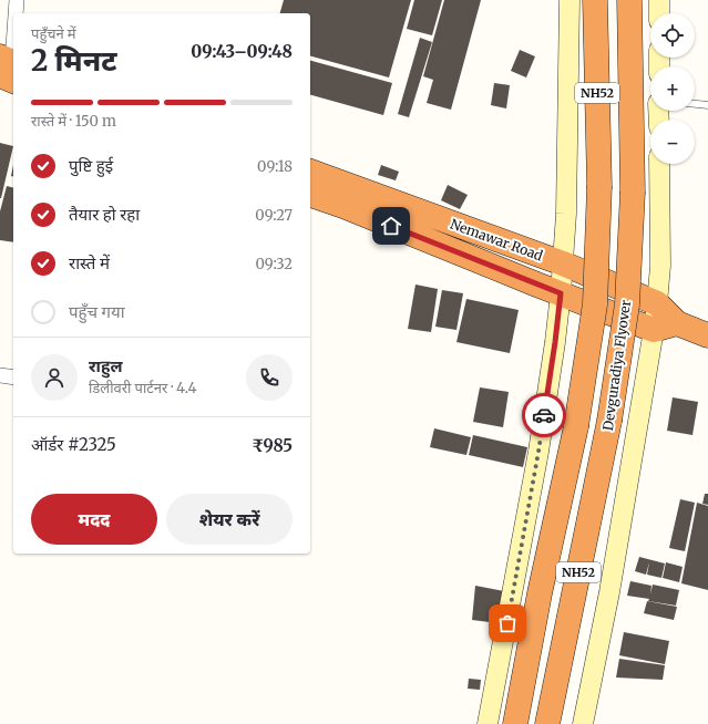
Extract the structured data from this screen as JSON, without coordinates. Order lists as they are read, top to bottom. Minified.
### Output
{"streets":{"highway":["NH52","Nemawar Road","Devguradiya Flyover"]},"page":{"map_buttons":["+","−"],"heading":["2 मिनट","पहुँचने में","09:43–09:48"],"panel":["राहुल","डिलीवरी पार्टनर · 4.4","ऑर्डर #2325","₹985"],"bar":"रास्ते में · 150 m","list":[["पुष्टि हुई","09:18"],["तैयार हो रहा","09:27"],["रास्ते में","09:32"],"पहुँच गया"],"buttons":["मदद","शेयर करें"]}}
